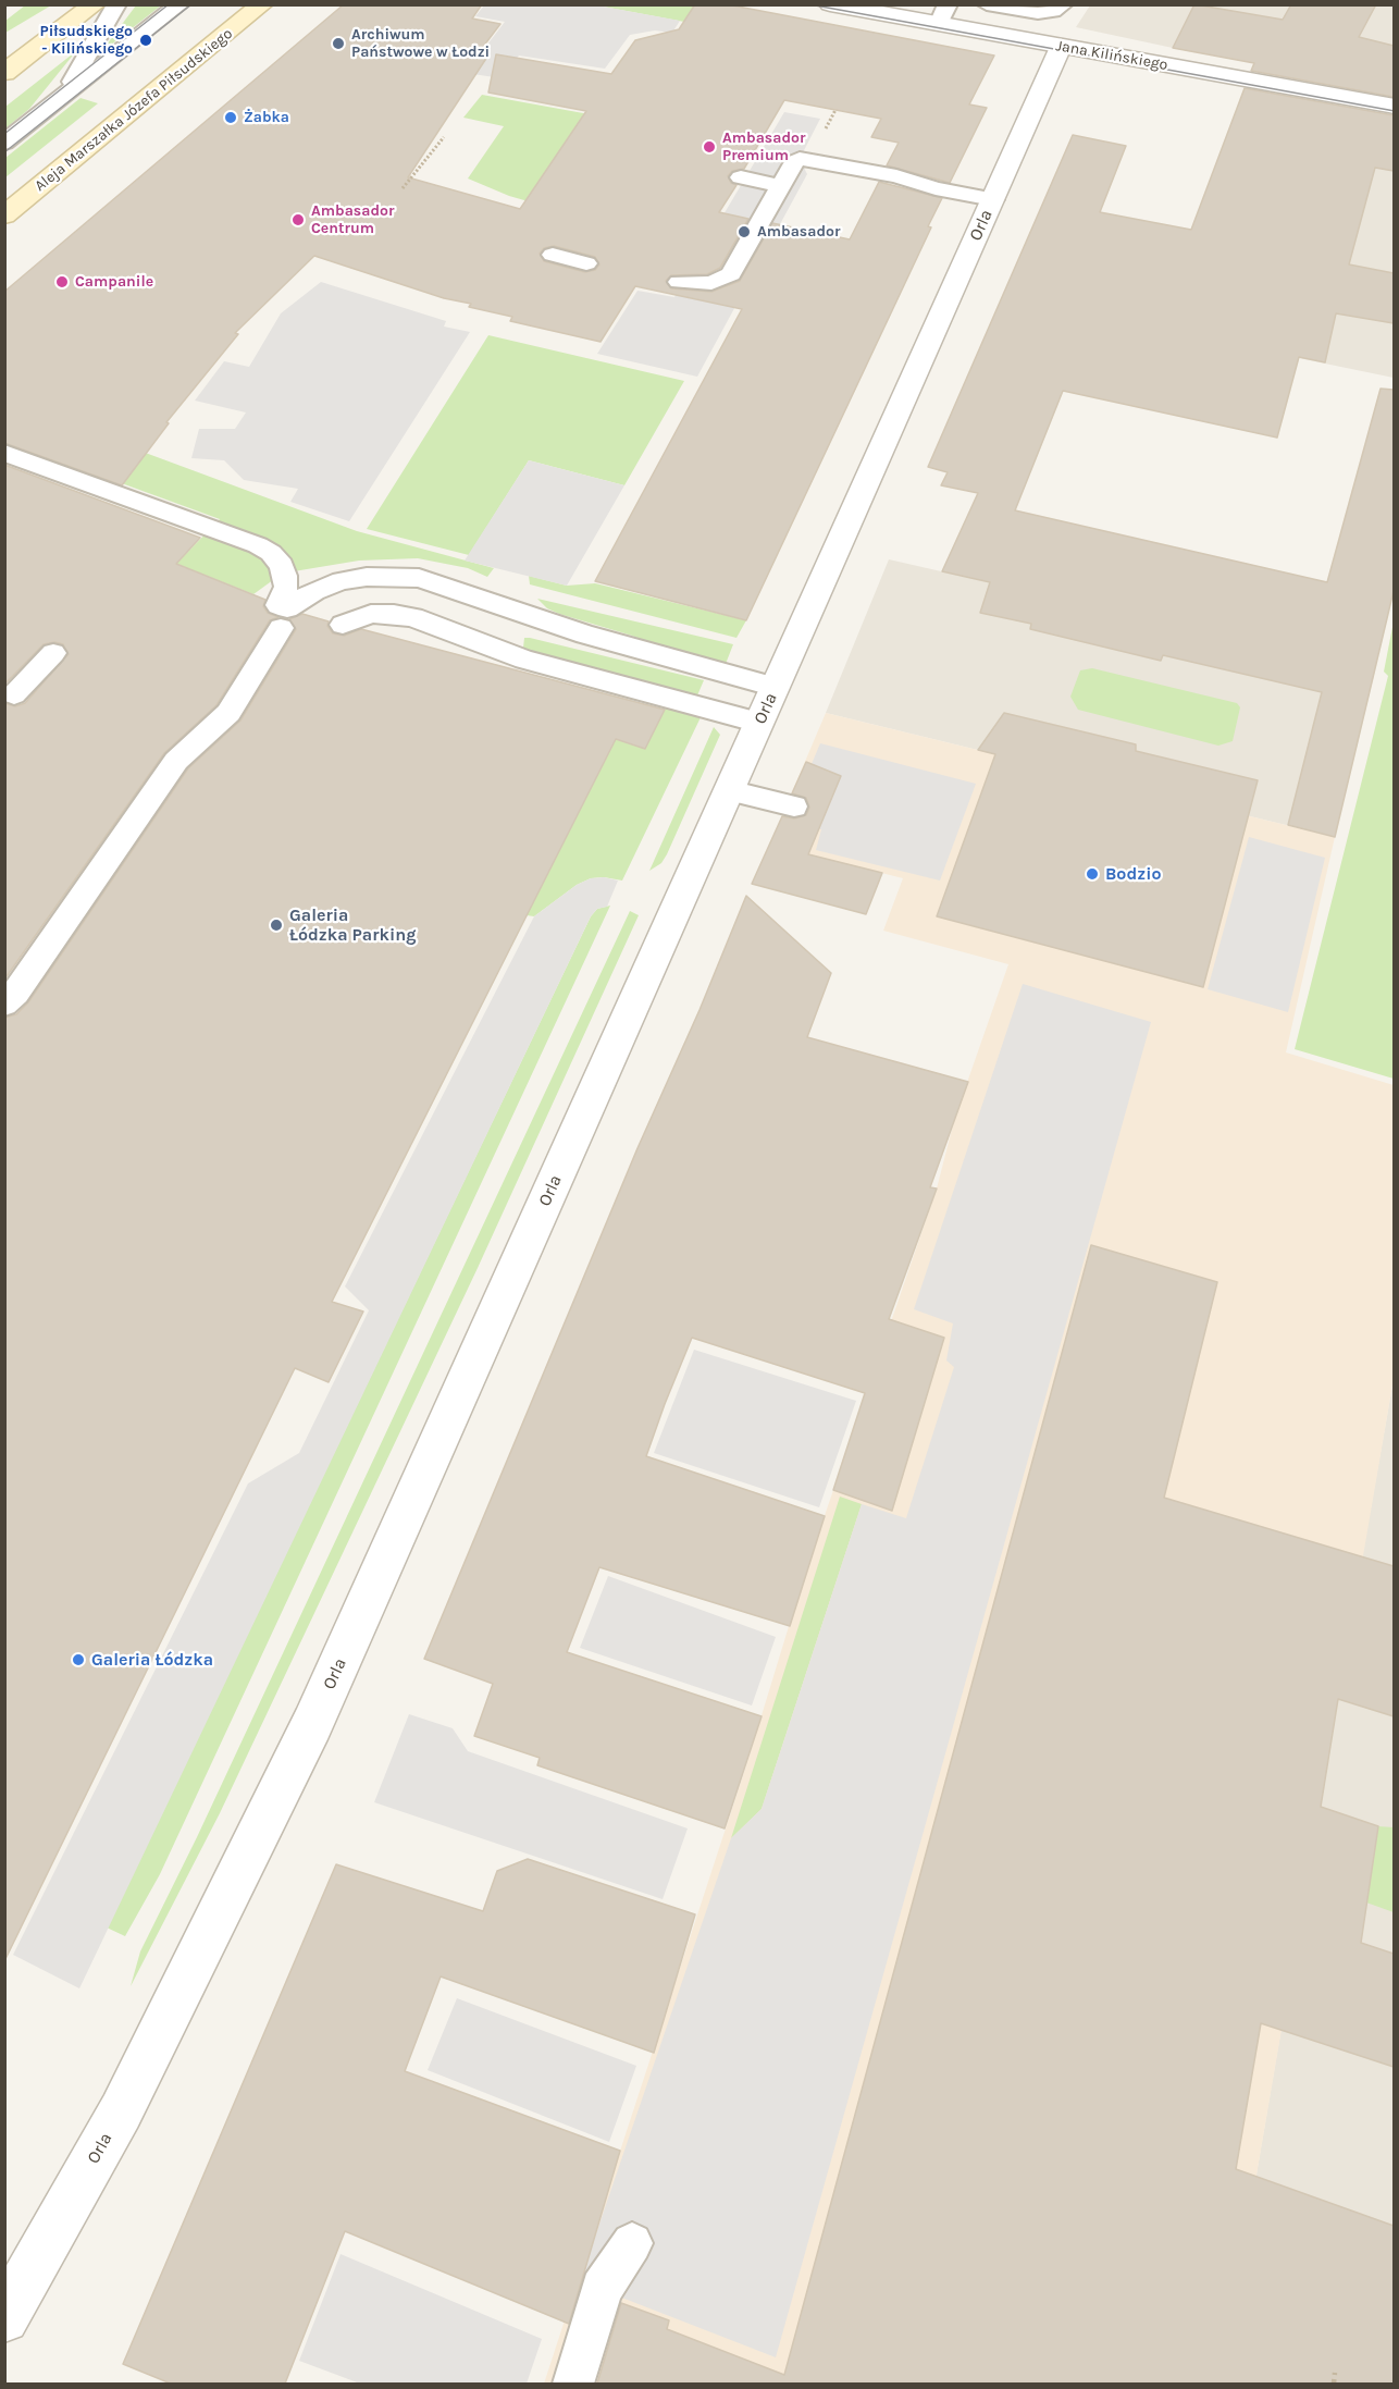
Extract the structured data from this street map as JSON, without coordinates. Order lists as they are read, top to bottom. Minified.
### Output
{"streets":{"main road":["Aleja Marszałka Józefa Piłsudskiego"],"street":["Jana Kilińskiego","Orla"]},"crossings":[["Jana Kilińskiego","Orla"]],"places":["Piłsudskiego - Kilińskiego","Archiwum Państwowe w Łodzi","Żabka","Ambasador Premium","Ambasador Centrum","Ambasador","Campanile","Bodzio","Galeria Łódzka Parking","Galeria Łódzka"]}
